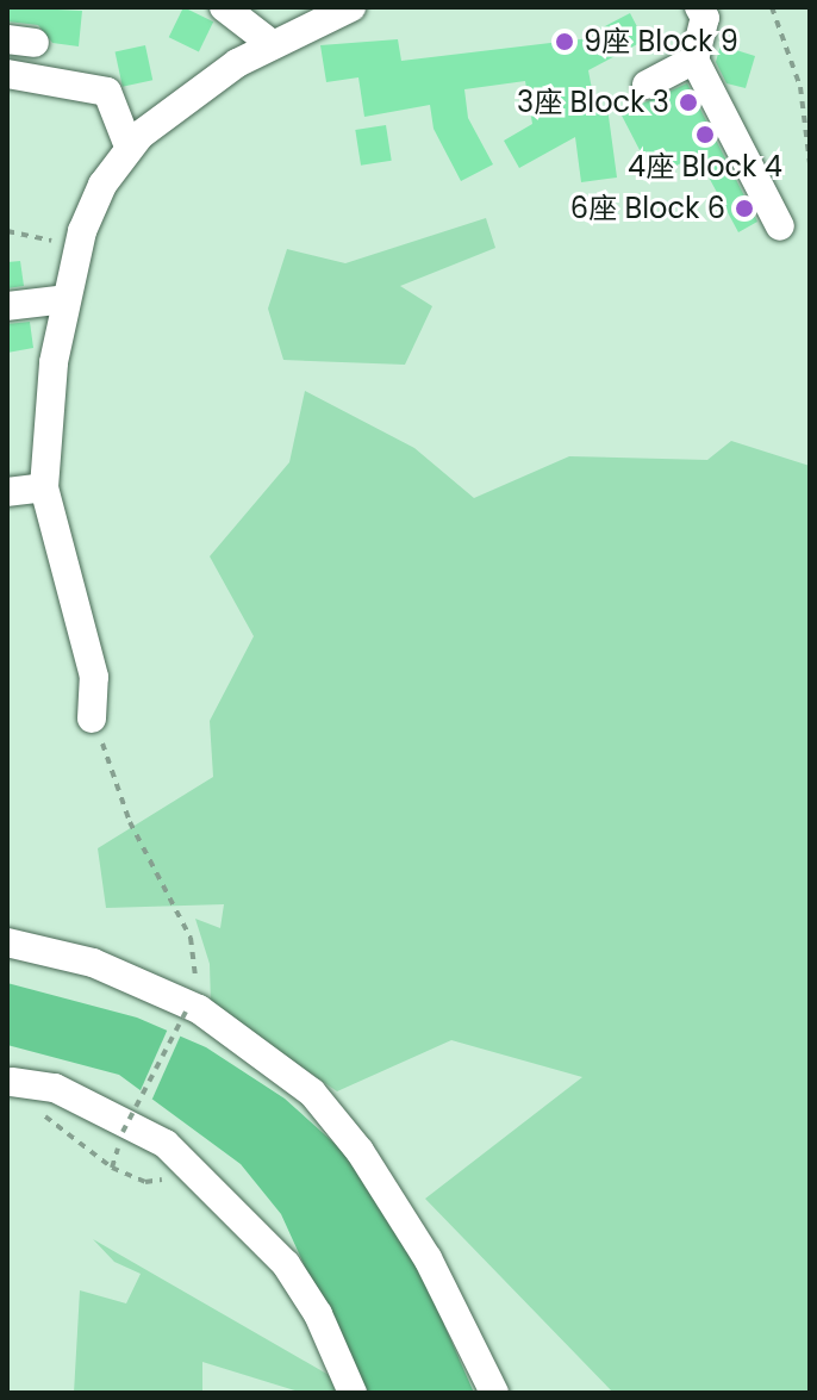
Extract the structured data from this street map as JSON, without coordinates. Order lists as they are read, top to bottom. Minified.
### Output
{"places":["9座 Block 9","3座 Block 3","4座 Block 4","6座 Block 6"]}
